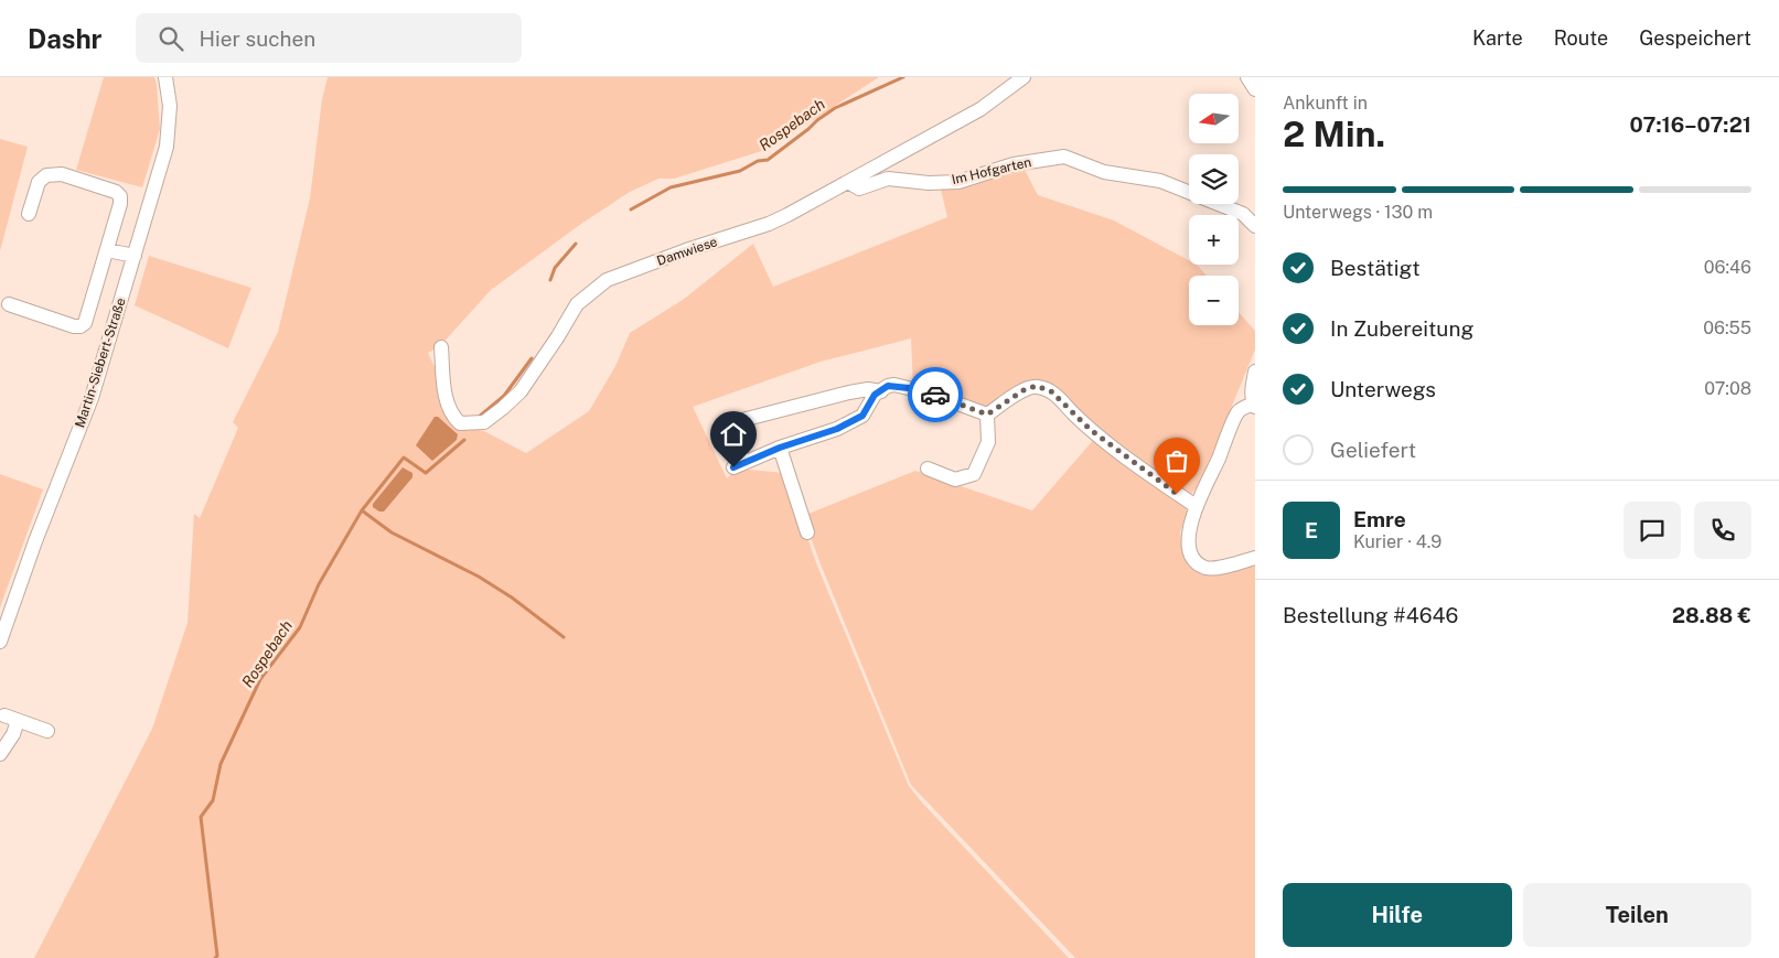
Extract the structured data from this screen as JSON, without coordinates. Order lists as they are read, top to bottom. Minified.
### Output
{"streets":{"street":["Im Hofgarten","Damwiese","Martin-Siebert-Straße"]},"crossings":[["Im Hofgarten","Damwiese"]],"water":["Rospebach"],"north":"left","page":{"header":"Dashr","search":"Hier suchen","nav":["Karte","Route","Gespeichert"],"heading":["2 Min.","Ankunft in","07:16–07:21"],"panel":["Emre","Kurier · 4.9","Bestellung #4646","28.88 €"],"map_buttons":["+","−"],"bar":"Unterwegs · 130 m","list":[["Bestätigt","06:46"],["In Zubereitung","06:55"],["Unterwegs","07:08"],"Geliefert"],"round":"E","buttons":["Hilfe","Teilen"]}}
